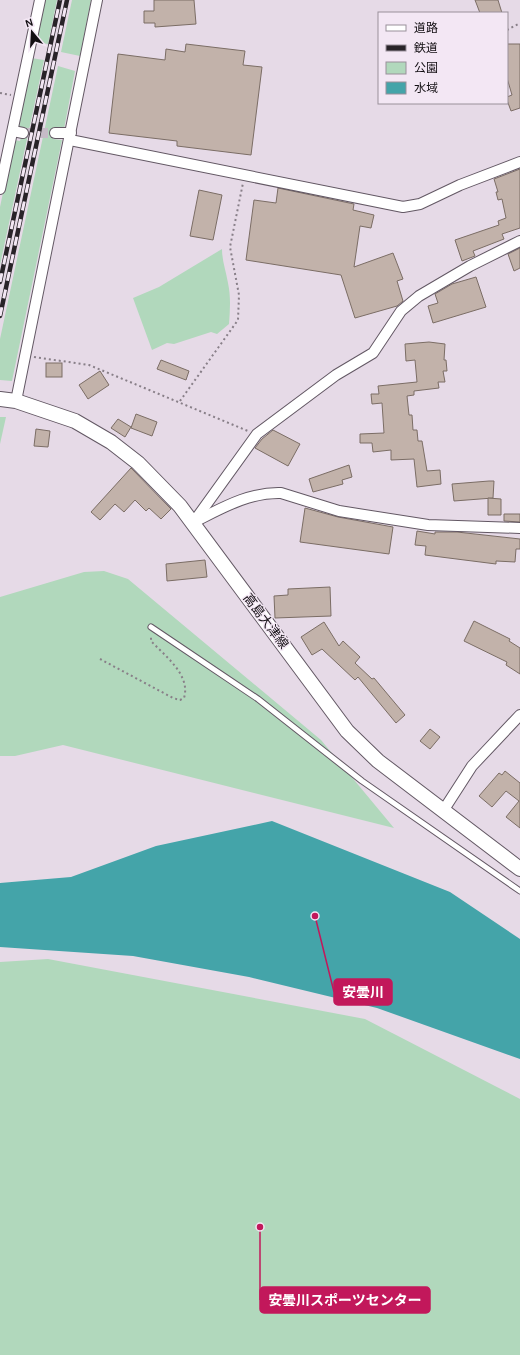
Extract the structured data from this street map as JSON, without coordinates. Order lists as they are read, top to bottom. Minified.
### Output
{"streets":{"main road":["高島大津線"]},"places":["安曇川","安曇川スポーツセンター"],"legend":["道路","鉄道","公園","水域"],"north":"top"}
